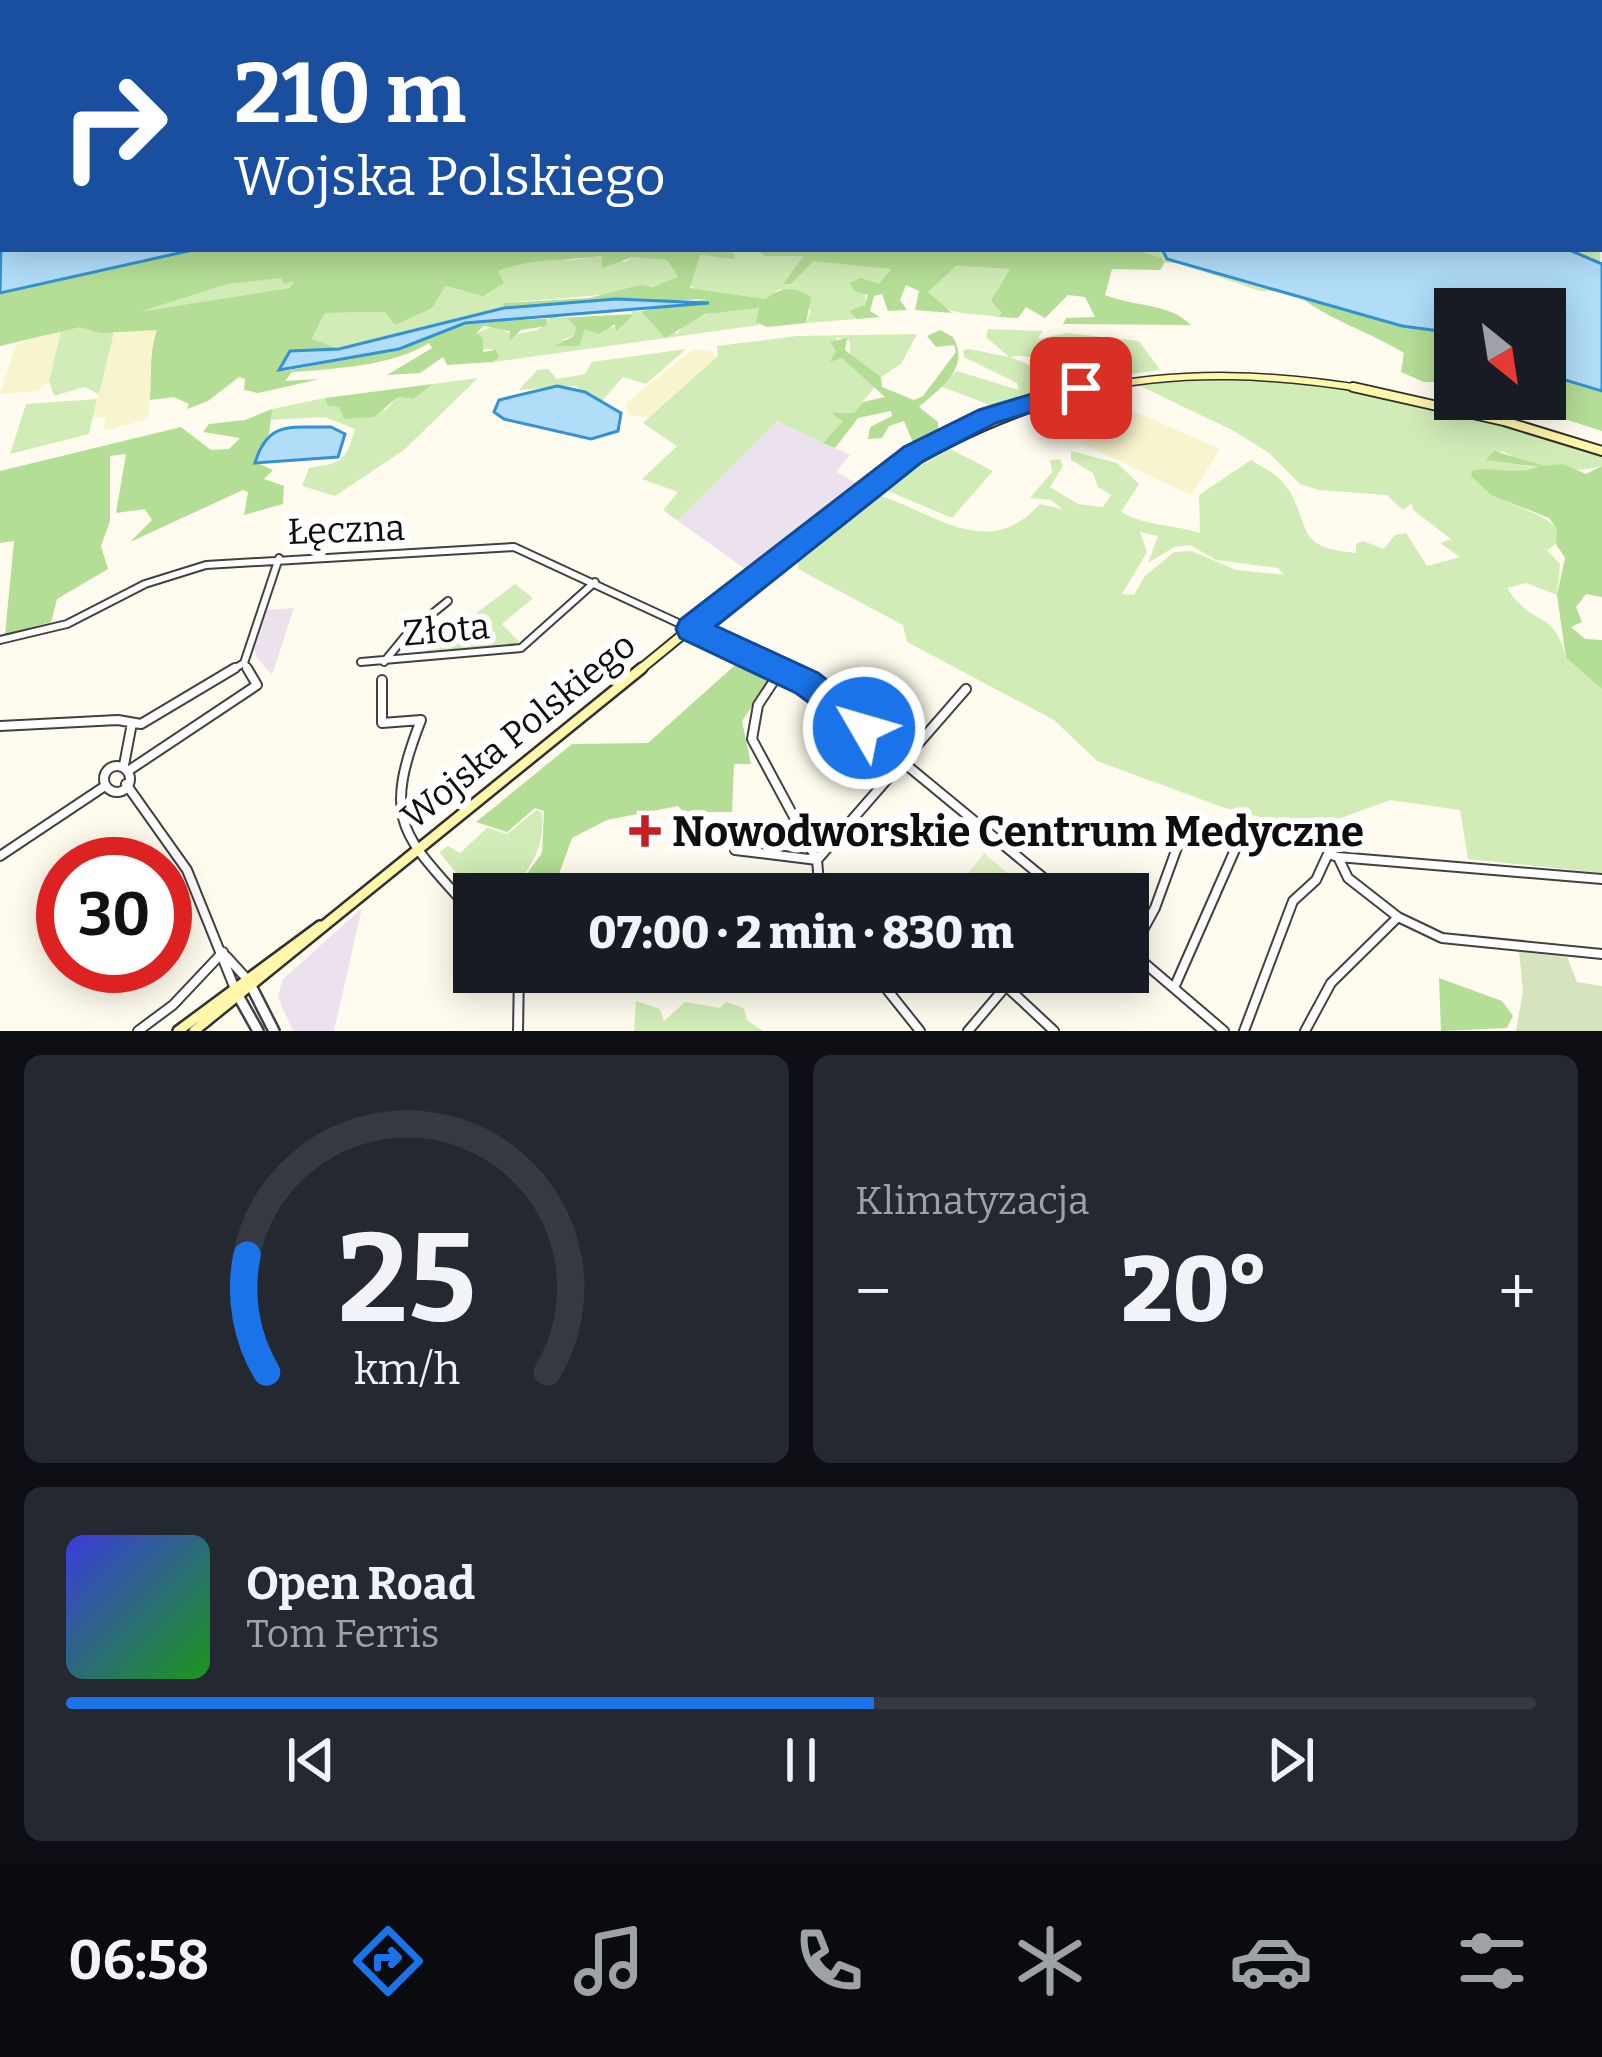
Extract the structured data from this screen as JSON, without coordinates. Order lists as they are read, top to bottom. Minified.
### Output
{"streets":{"main road":["Wojska Polskiego"],"street":["Łęczna","Złota"]},"crossings":[["Łęczna","Złota"],["Łęczna","Wojska Polskiego"]],"places":{"health":["Nowodworskie Centrum Medyczne"]},"north":"bottom right","page":{"turn":["210 m","Wojska Polskiego"],"limit":"30","trip":"07:00 · 2 min · 830 m","tile":"Klimatyzacja","heat":["−","20°","+"],"song":["Open Road","Tom Ferris"],"tabs":"06:58","gauge":["25","km/h"]}}
